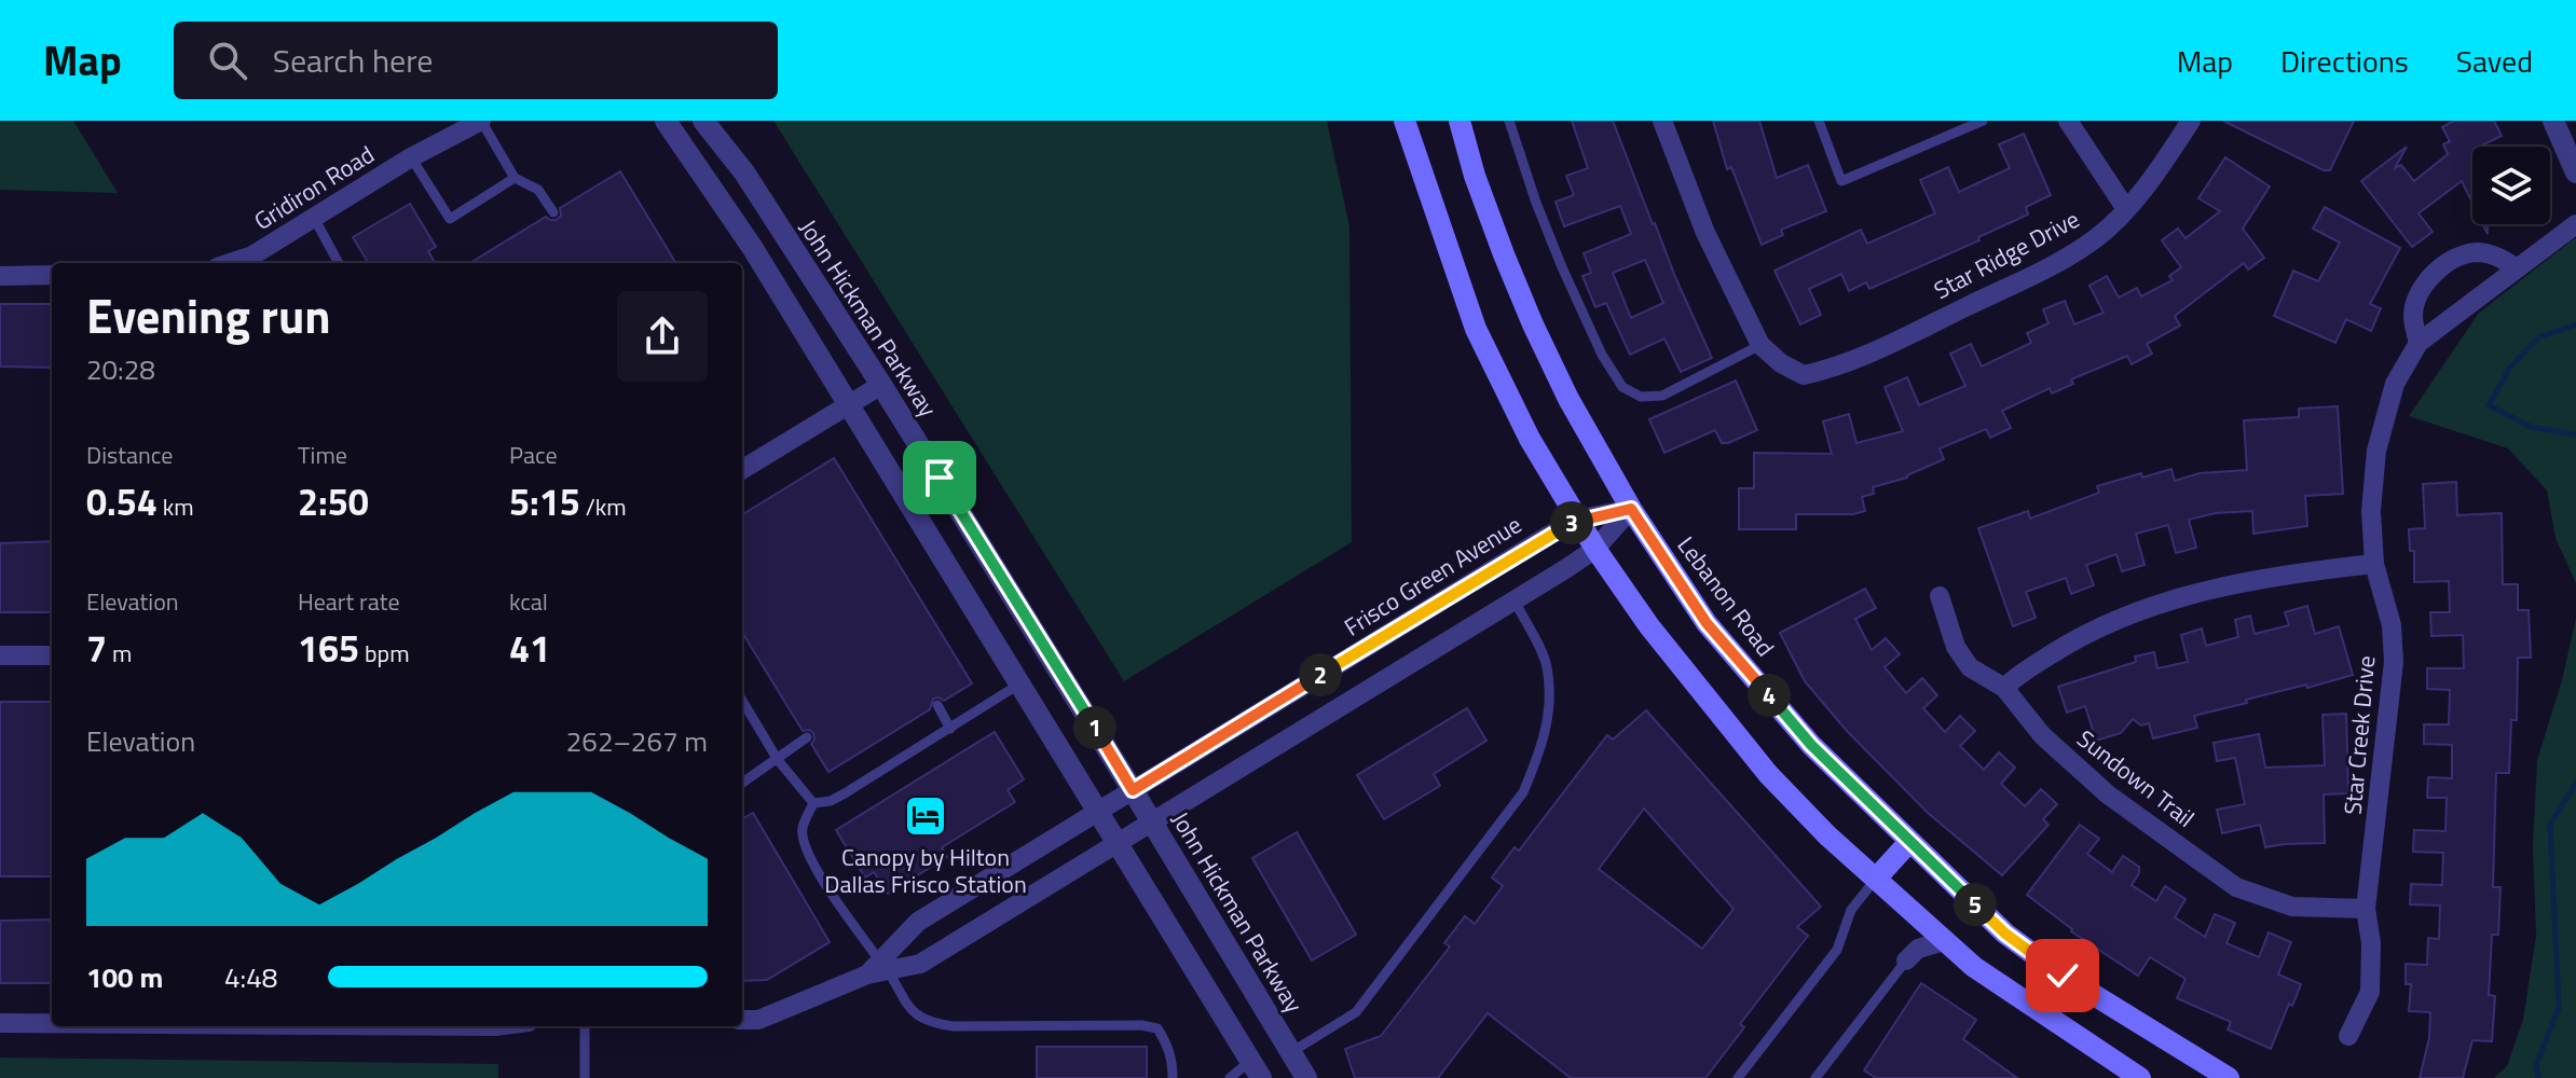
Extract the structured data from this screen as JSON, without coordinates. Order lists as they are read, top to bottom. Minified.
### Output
{"streets":{"main road":["Lebanon Road"],"street":["Gridiron Road","Star Ridge Drive","John Hickman Parkway","Frisco Green Avenue","Star Creek Drive","Sundown Trail"]},"crossings":[["John Hickman Parkway","Frisco Green Avenue"],["Frisco Green Avenue","Lebanon Road"],["Star Creek Drive","Sundown Trail"]],"places":{"hotel":["Canopy by Hilton Dallas Frisco Station"]},"page":{"header":"Map","search":"Search here","nav":["Map","Directions","Saved"],"heading":["Evening run","20:28"],"stats":[["Distance","0.54 km"],["Time","2:50"],["Pace","5:15 /km"],["Elevation","7 m"],["Heart rate","165 bpm"],["kcal","41"]],"pins":["3","2","4","1","5"],"chart":["Elevation","262–267 m"],"list":[{"name":"100 m","note":"4:48"}]}}
